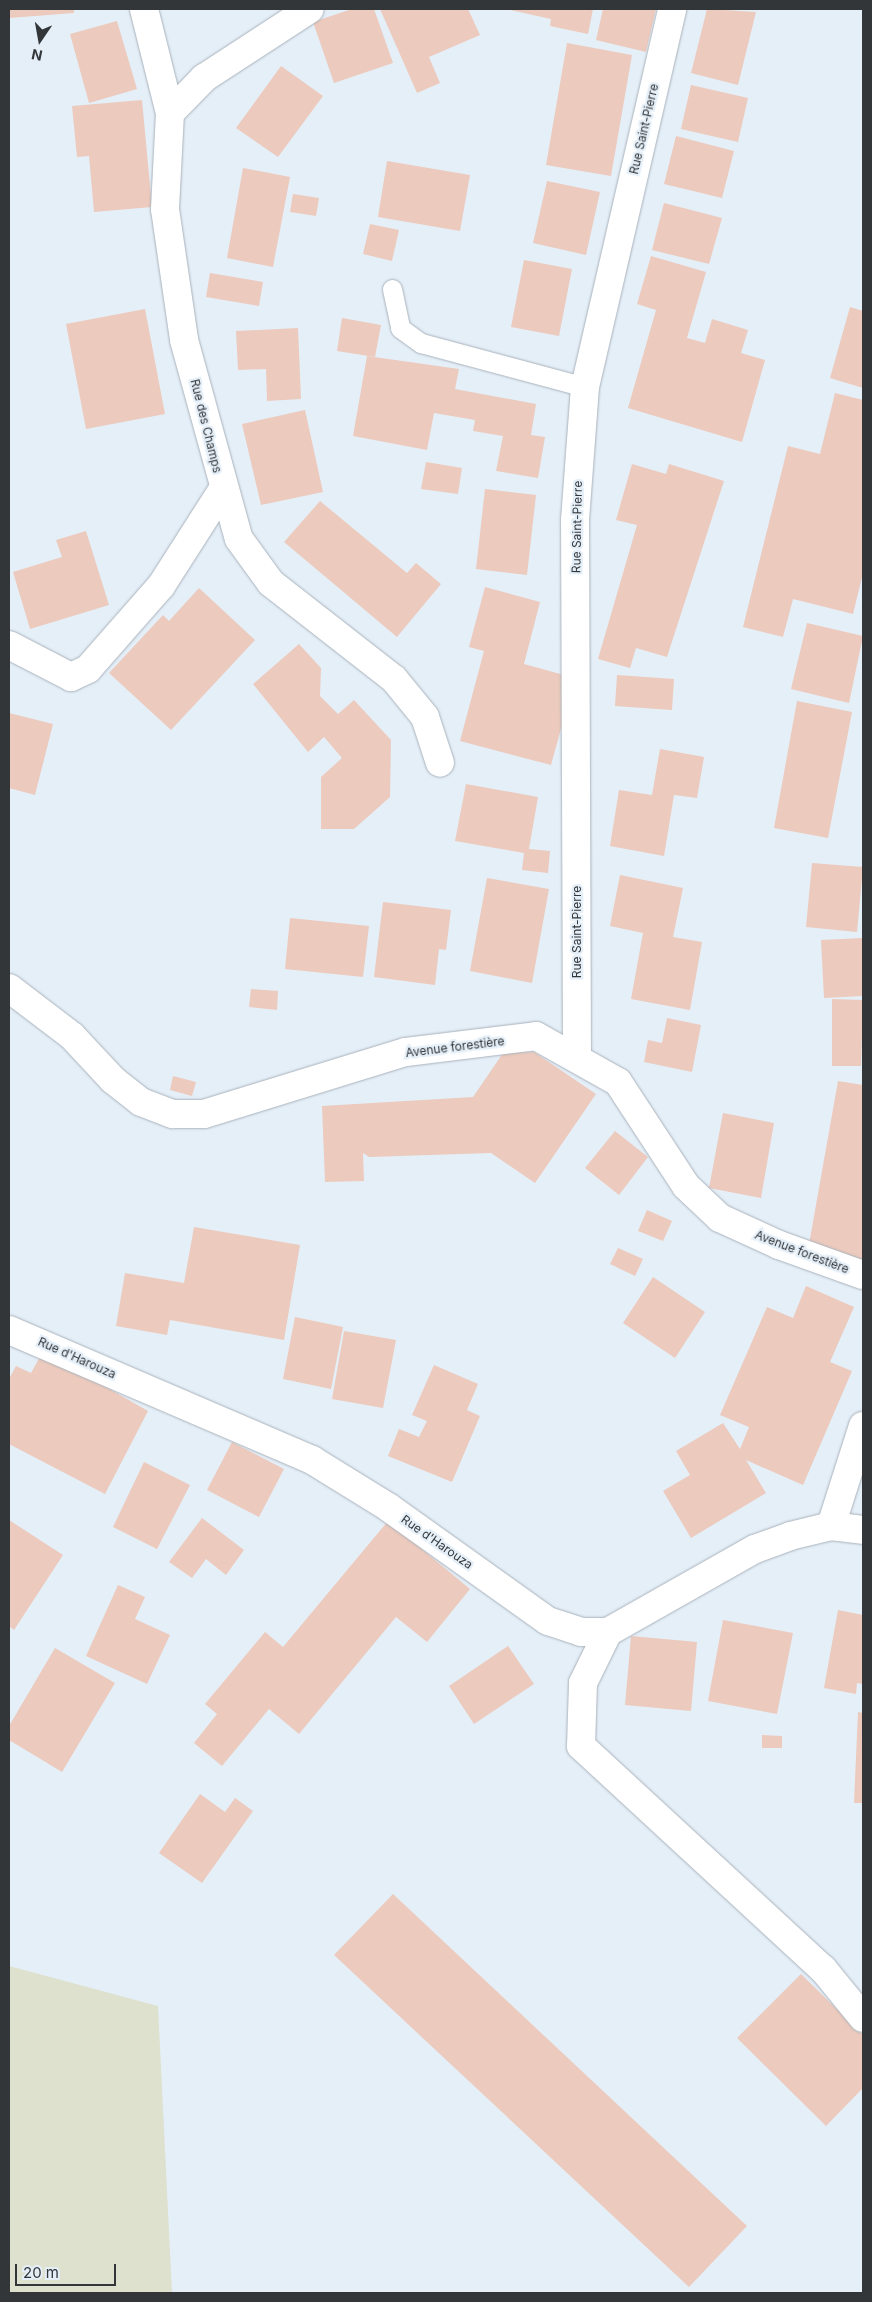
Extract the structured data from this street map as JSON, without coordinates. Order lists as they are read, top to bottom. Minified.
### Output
{"streets":{"street":["Rue Saint-Pierre","Rue des Champs","Avenue forestière","Rue d'Harouza"]},"crossings":[["Rue Saint-Pierre","Avenue forestière"]],"scale_bar":"20 m","north":"bottom"}
